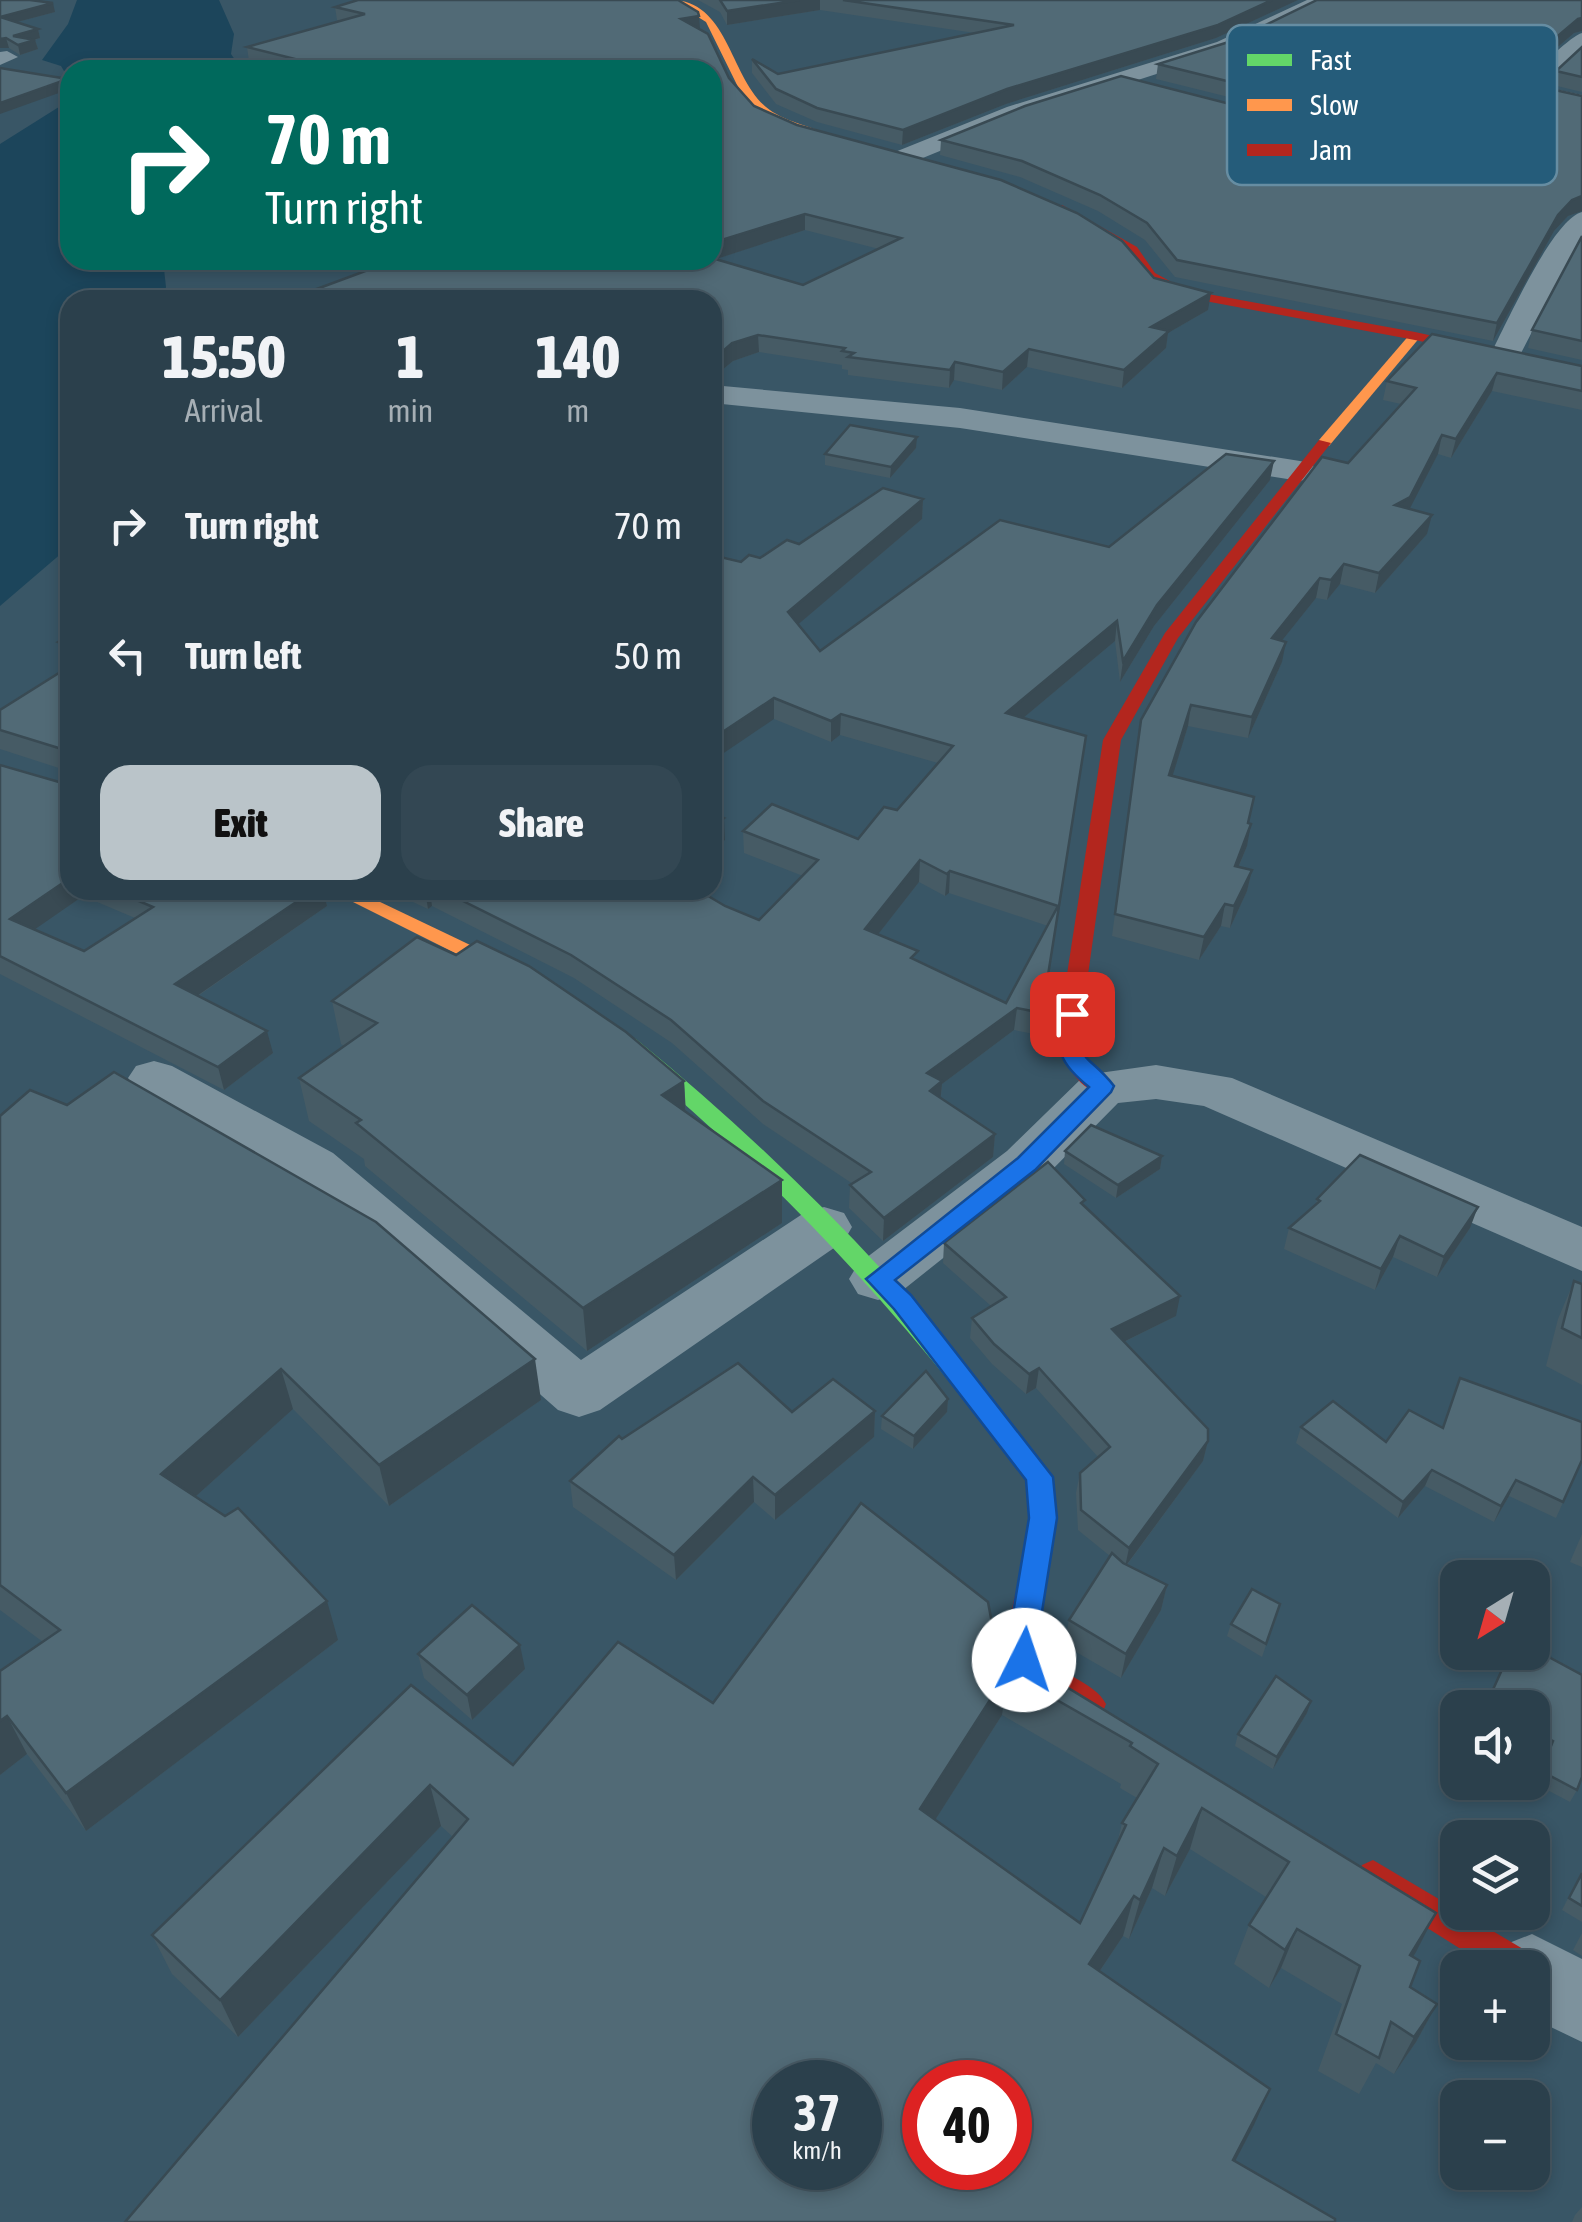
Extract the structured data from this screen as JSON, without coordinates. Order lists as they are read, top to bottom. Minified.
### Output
{"legend":["Fast","Slow","Jam"],"north":"bottom left","page":{"turn":["70 m","Turn right"],"eta":["15:50","Arrival","1","min","140","m"],"list":[{"name":"Turn right","value":"70 m"},{"name":"Turn left","value":"50 m"}],"buttons":["Exit","Share"],"map_buttons":["+","−"],"speed":"37 km/h","limit":"40"}}
